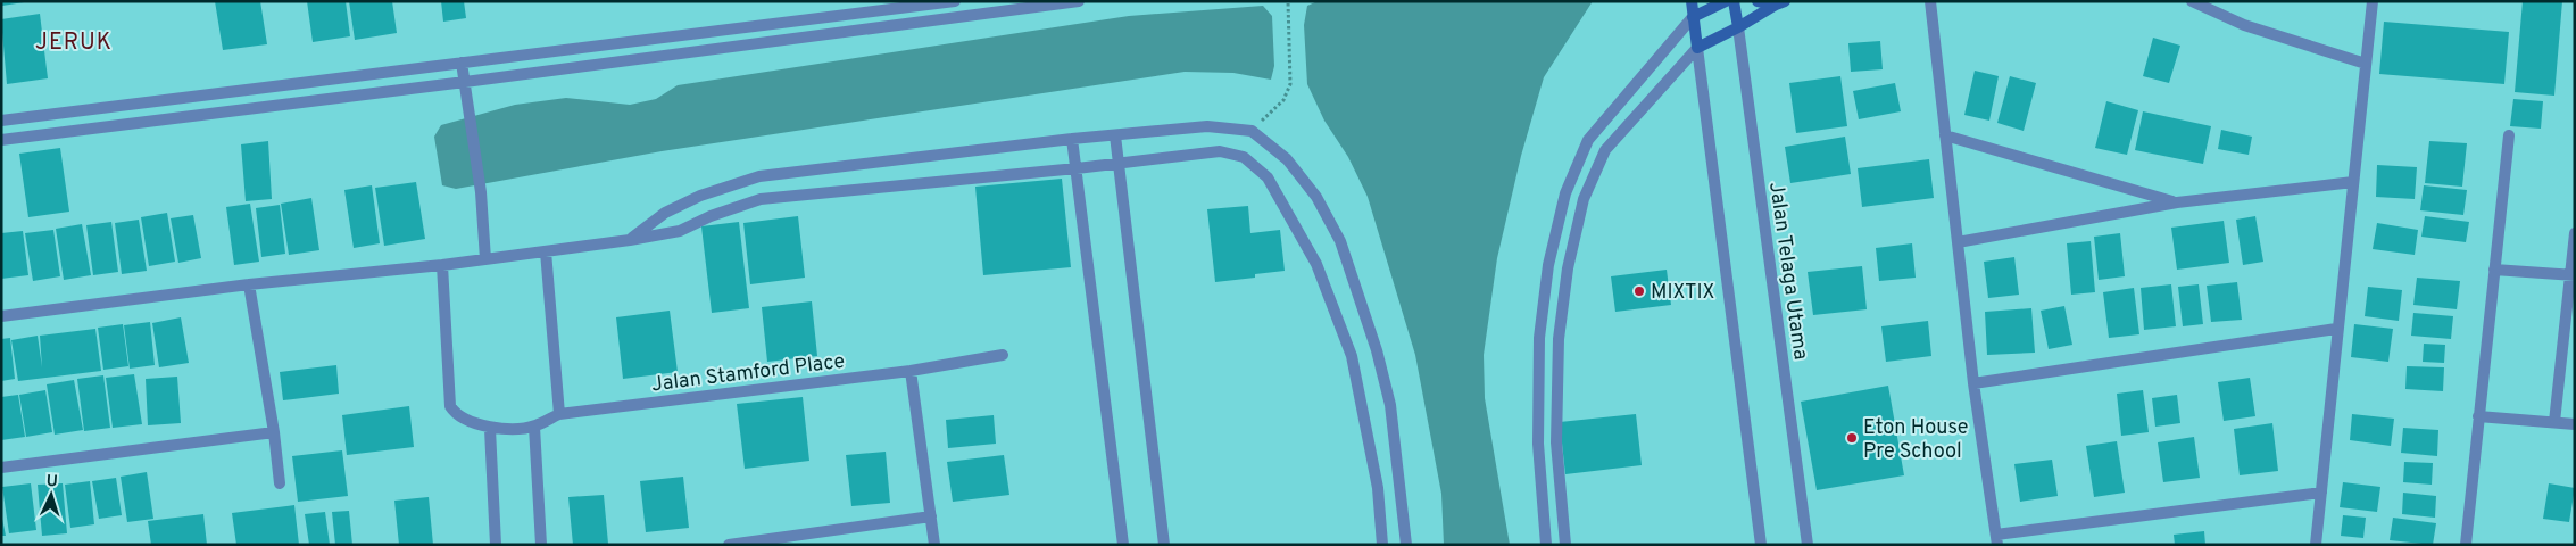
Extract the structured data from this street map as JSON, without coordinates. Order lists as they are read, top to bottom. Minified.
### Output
{"streets":{"main road":["Jalan Telaga Utama"],"street":["Jalan Stamford Place"]},"districts":["JERUK"],"places":["MIXTIX","Eton House Pre School"],"north":"top"}
